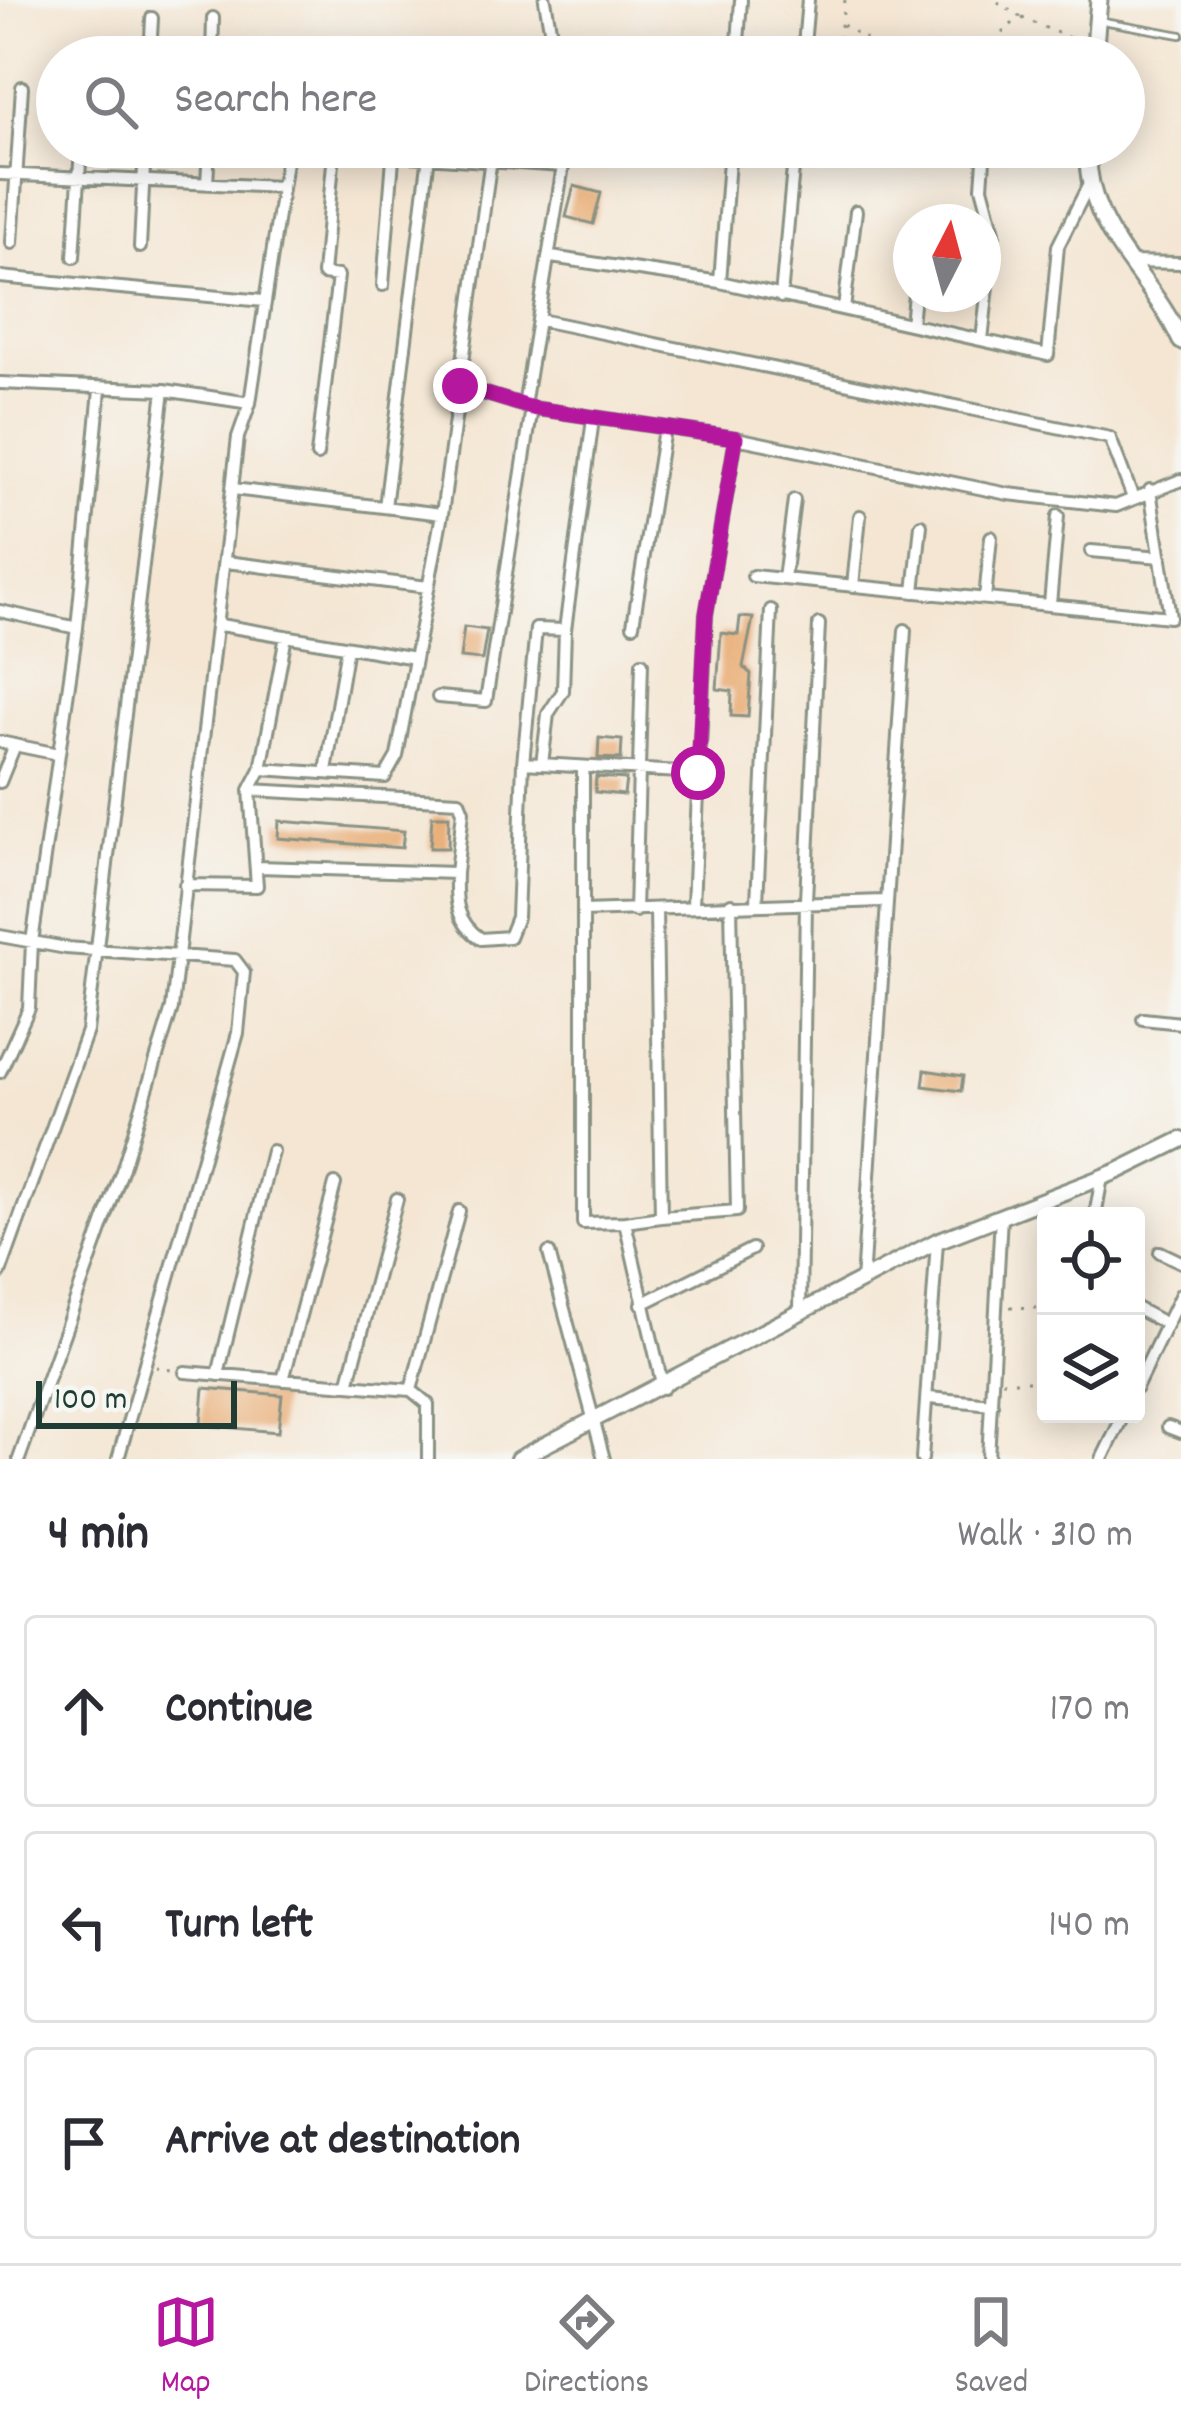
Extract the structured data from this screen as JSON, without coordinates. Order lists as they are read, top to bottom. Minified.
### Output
{"scale_bar":"100 m","north":"top","page":{"search":"Search here","scale":"100 m","heading":["4 min","Walk · 310 m"],"list":[["Continue","170 m"],["Turn left","140 m"],"Arrive at destination"],"nav":["Map","Directions","Saved"]}}
